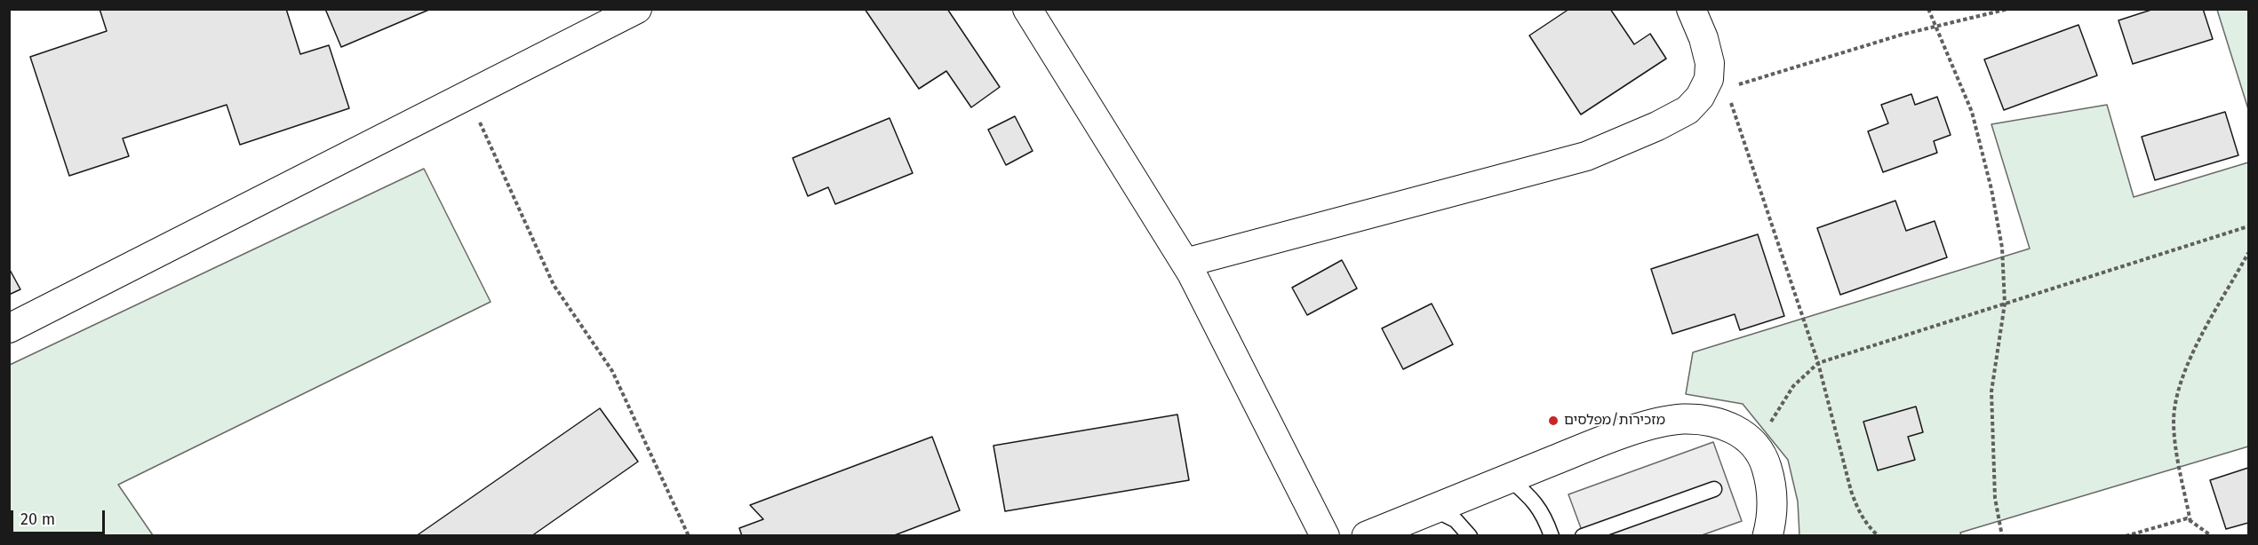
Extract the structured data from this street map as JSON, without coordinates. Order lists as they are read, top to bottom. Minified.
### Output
{"places":["מזכירות/מפלסים"],"scale_bar":"20 m"}
